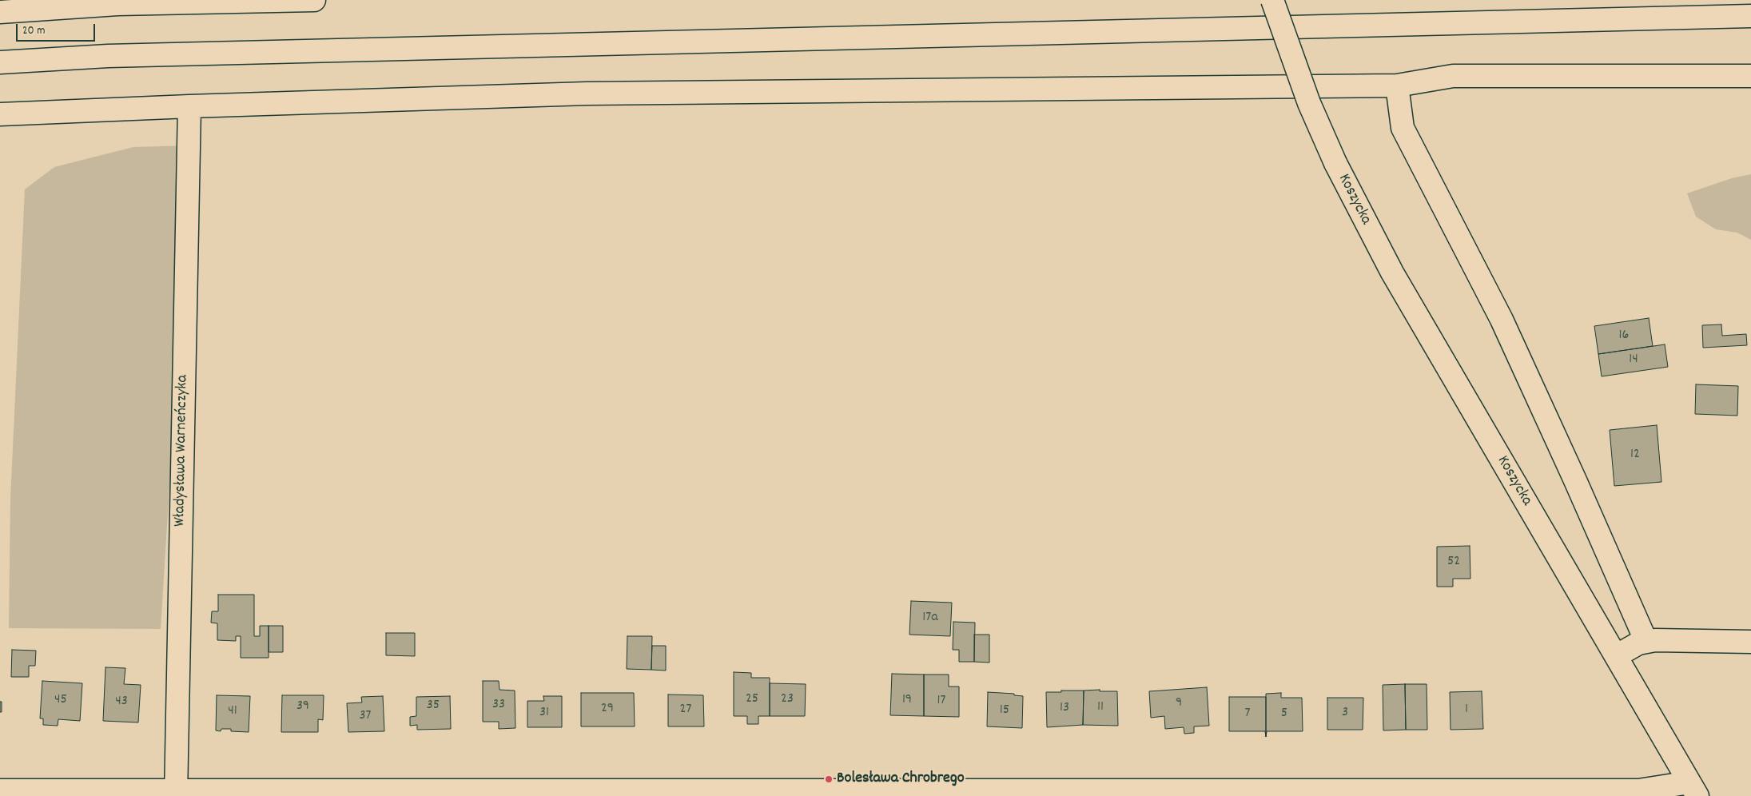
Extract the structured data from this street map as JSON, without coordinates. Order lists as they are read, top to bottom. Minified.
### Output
{"streets":{"street":["Koszycka","Władysława Warneńczyka"]},"places":["Bolesława Chrobrego"],"house_numbers":["16","14","12","52","17a","25","23","45","19","17","43","9","33","35","39","11","13","29","27","1","15","41","31","3","7","5","37"],"scale_bar":"20 m"}
